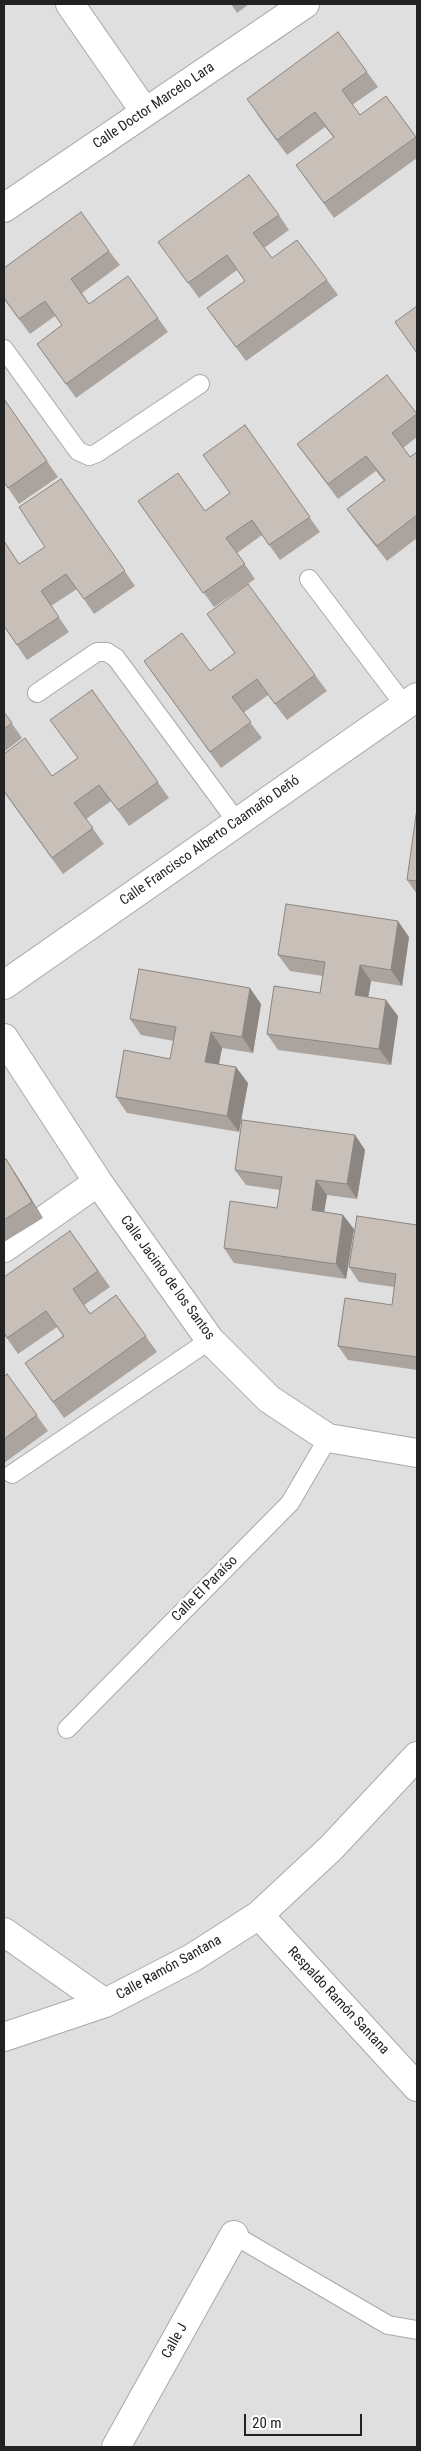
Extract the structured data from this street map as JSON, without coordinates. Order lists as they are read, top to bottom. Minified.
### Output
{"streets":{"street":["Calle Doctor Marcelo Lara","Calle Francisco Alberto Caamaño Deñó","Calle Jacinto de los Santos","Calle Ramón Santana","Respaldo Ramón Santana","Calle J"],"lane":["Calle El Paraíso"]},"crossings":[["Calle Jacinto de los Santos","Calle El Paraíso"],["Calle Ramón Santana","Respaldo Ramón Santana"]],"scale_bar":"20 m"}
